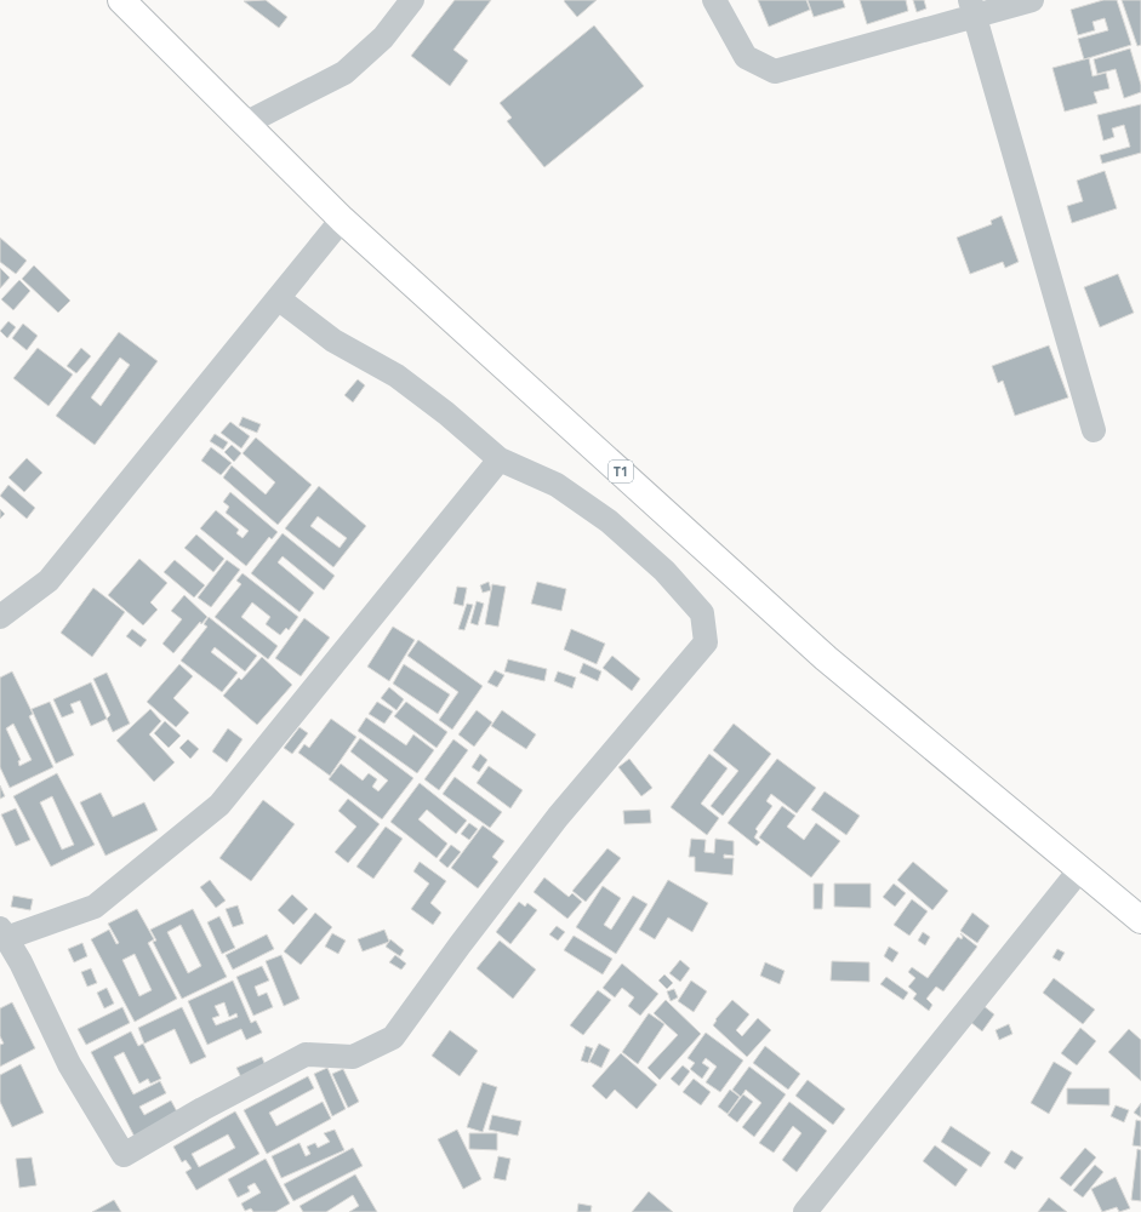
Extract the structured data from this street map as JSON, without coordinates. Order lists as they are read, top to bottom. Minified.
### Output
{"streets":{"highway":["T1"]}}
